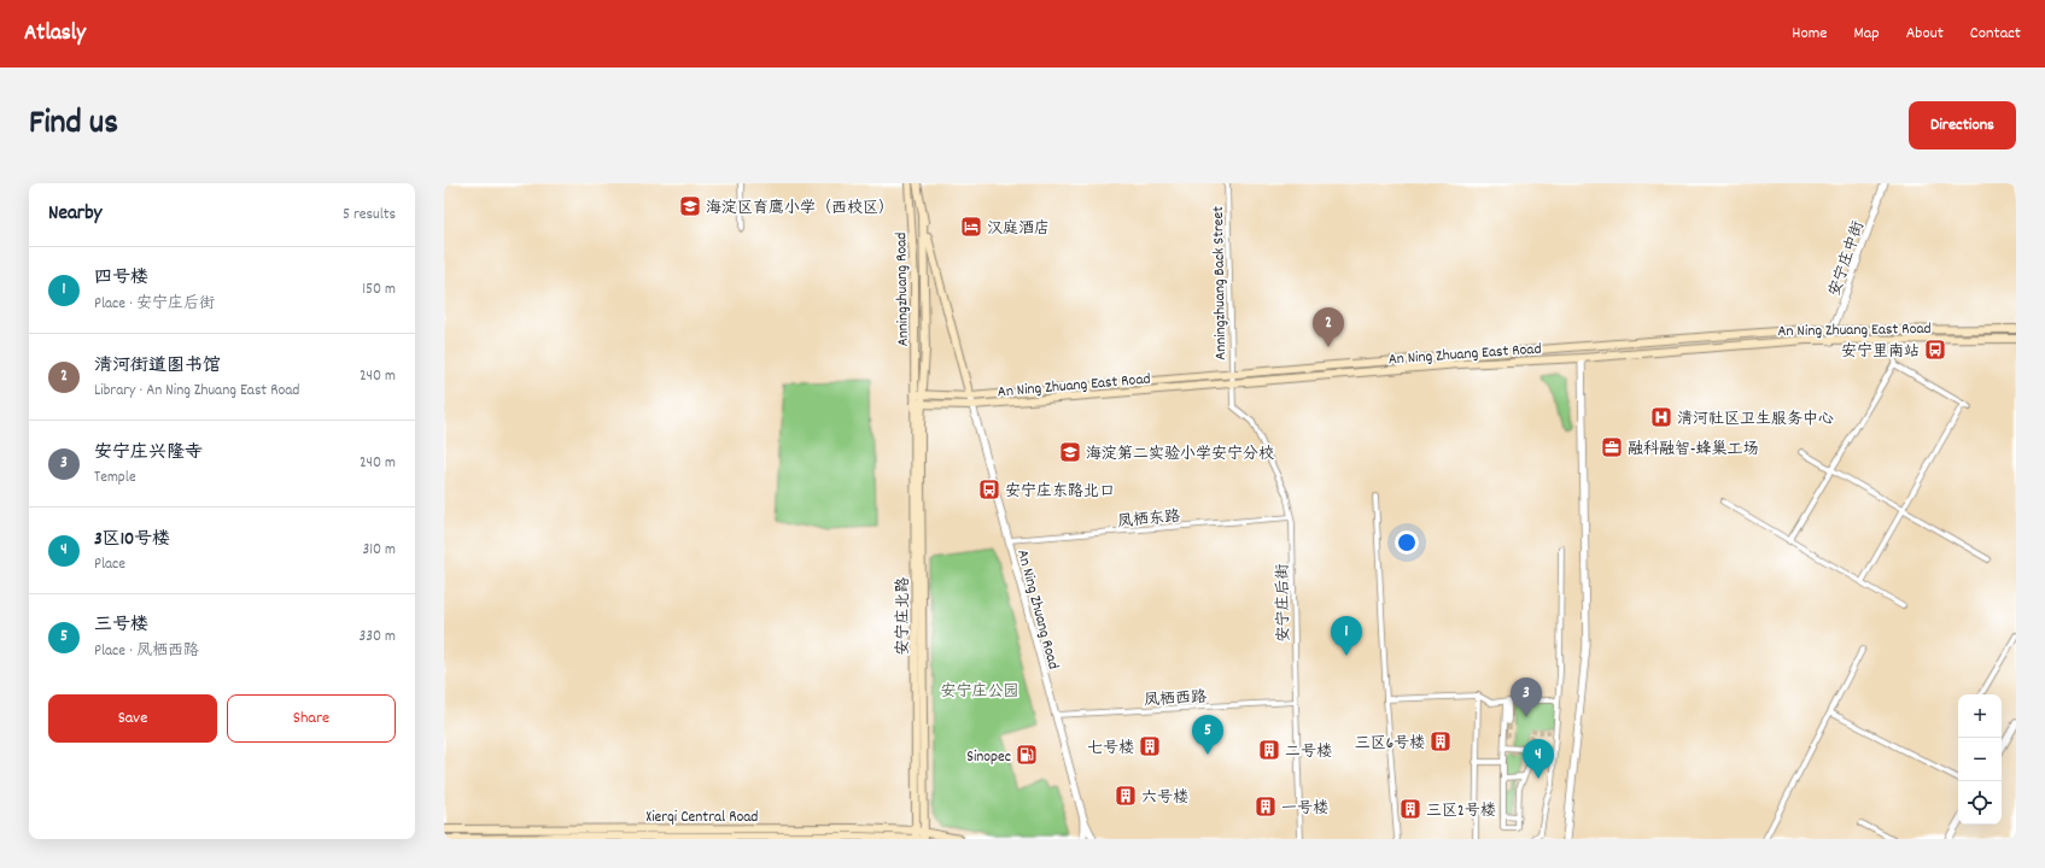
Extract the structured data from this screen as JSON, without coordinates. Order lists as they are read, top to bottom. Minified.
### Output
{"streets":{"main road":["Anningzhuang Road","An Ning Zhuang East Road","安宁庄北路","Xierqi Central Road"],"street":["安宁庄中街","Anningzhuang Back Street","凤栖东路","安宁庄后街","An Ning Zhuang Road","凤栖西路"]},"crossings":[["安宁庄中街","An Ning Zhuang East Road"],["Anningzhuang Back Street","An Ning Zhuang East Road"],["Anningzhuang Back Street","安宁庄后街"],["Anningzhuang Road","An Ning Zhuang East Road"],["Anningzhuang Road","安宁庄北路"],["An Ning Zhuang East Road","安宁庄后街"],["An Ning Zhuang East Road","An Ning Zhuang Road"],["An Ning Zhuang East Road","安宁庄北路"],["凤栖东路","安宁庄后街"],["凤栖东路","An Ning Zhuang Road"],["安宁庄后街","凤栖西路"],["An Ning Zhuang Road","凤栖西路"],["安宁庄北路","Xierqi Central Road"]],"parks":["安宁庄公园"],"places":{"school or university":["海淀区育鹰小学（西校区）","海淀第二实验小学安宁分校"],"hotel":["汉庭酒店"],"bus stop":["安宁里南站","安宁庄东路北口"],"hospital":["清河社区卫生服务中心"],"office":["融科融智-蜂巢工场"],"building":["三区6号楼","七号楼","二号楼","六号楼","一号楼","三区2号楼"],"fuel station":["Sinopec"]},"page":{"header":"Atlasly","nav":["Home","Map","About","Contact"],"title":"Find us","buttons":["Directions",["Save","Share"]],"heading":["Nearby","5 results"],"list":[{"mark":"1","name":"四号楼","note":"Place · 安宁庄后街","value":"150 m"},{"mark":"2","name":"清河街道图书馆","note":"Library · An Ning Zhuang East Road","value":"240 m"},{"mark":"3","name":"安宁庄兴隆寺","note":"Temple","value":"240 m"},{"mark":"4","name":"3区10号楼","note":"Place","value":"310 m"},{"mark":"5","name":"三号楼","note":"Place · 凤栖西路","value":"330 m"}],"pins":["2","1","3","5","4"],"map_buttons":["+","−"]}}
